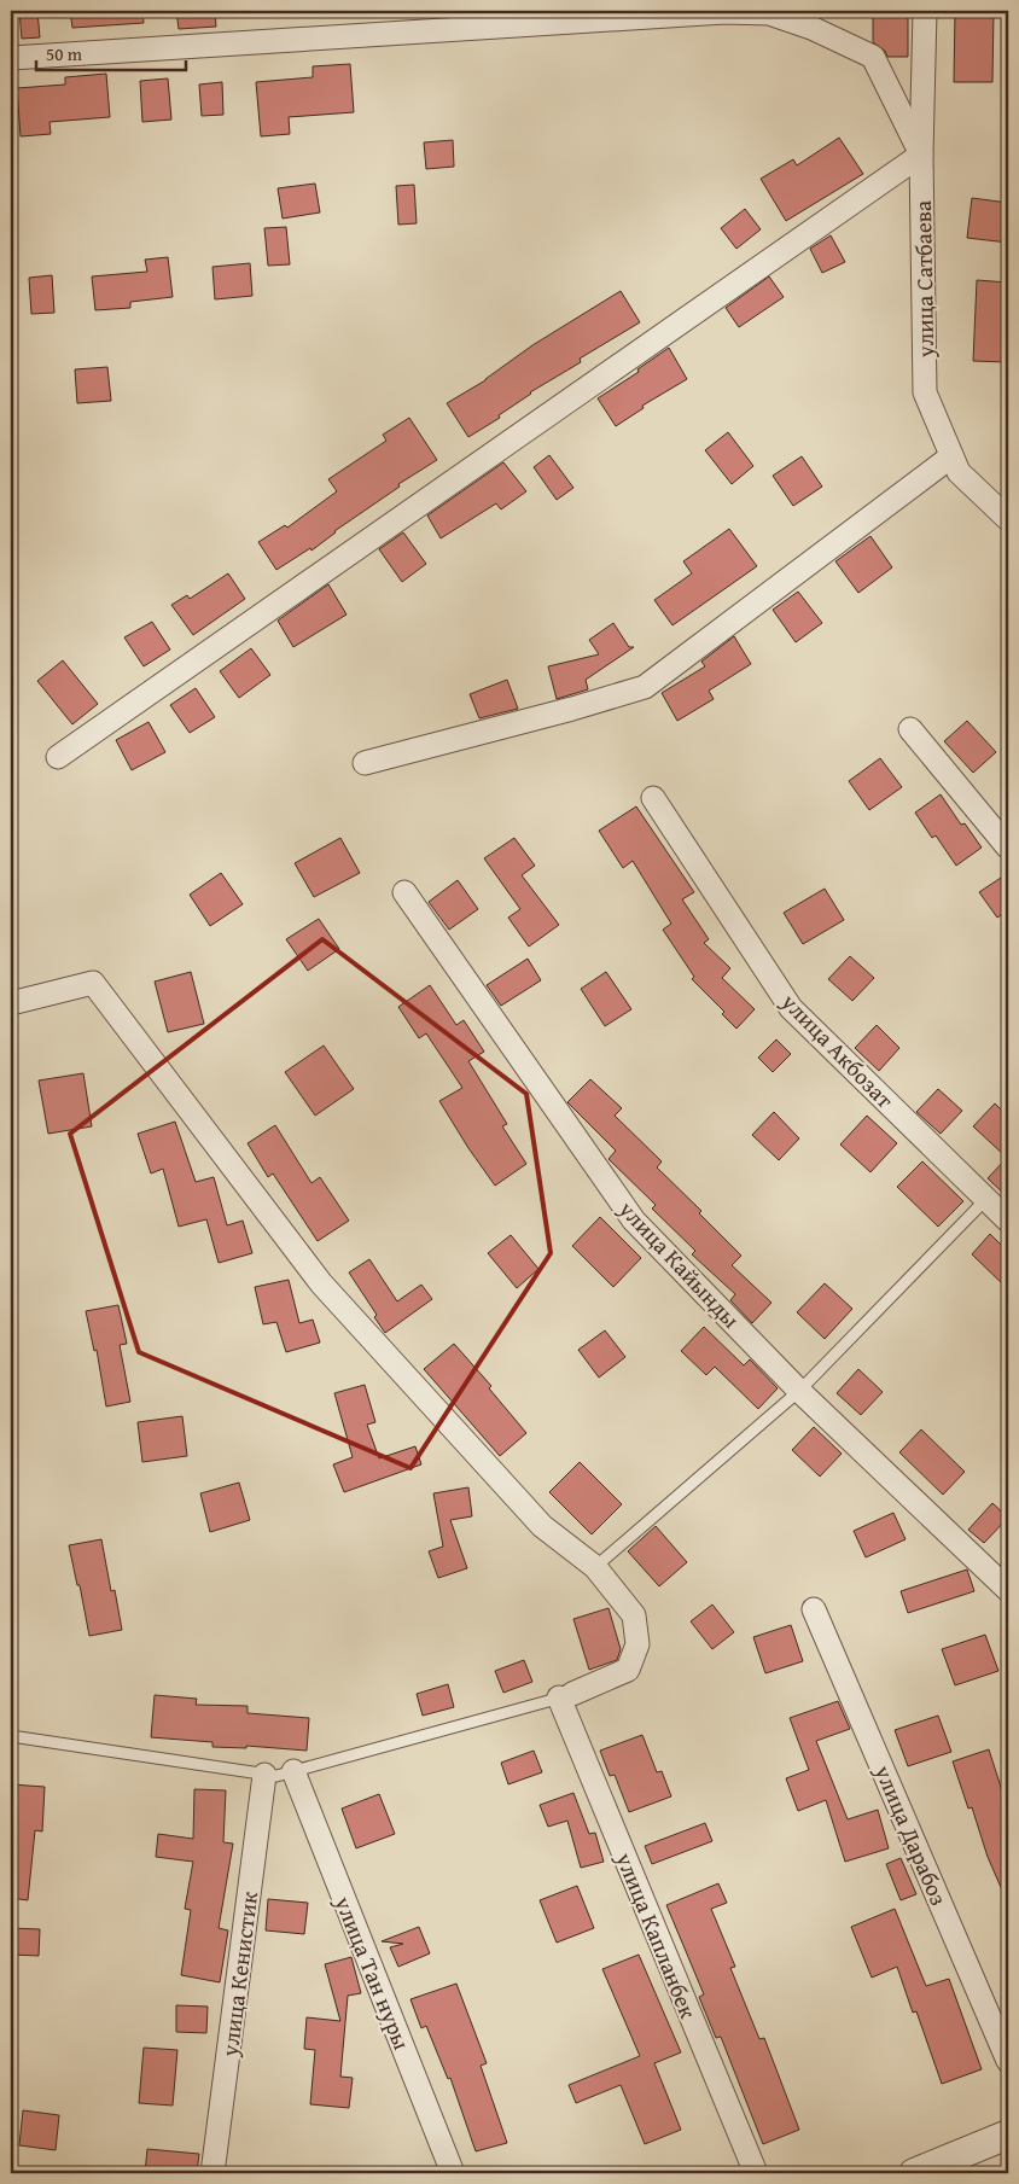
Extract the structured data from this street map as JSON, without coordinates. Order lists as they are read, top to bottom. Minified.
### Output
{"streets":{"street":["улица Сатбаева","улица Акбозат","улица Кайынды","улица Дарабоз","улица Капланбек","улица Тан нуры","улица Кенистик"]},"scale_bar":"50 m"}
